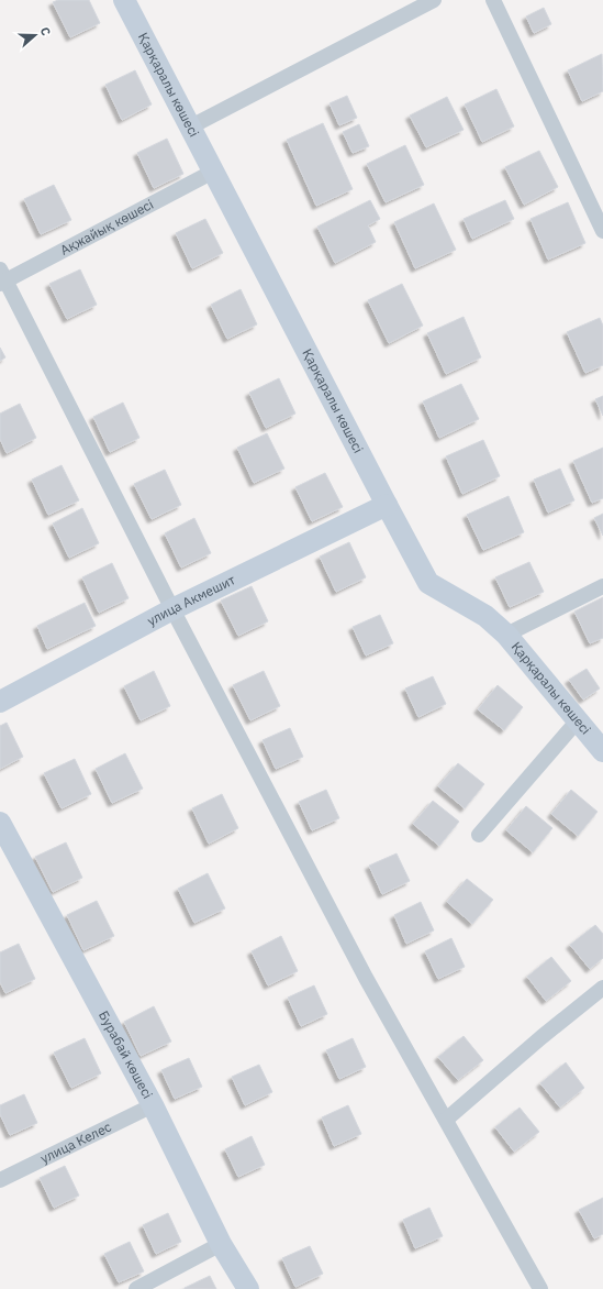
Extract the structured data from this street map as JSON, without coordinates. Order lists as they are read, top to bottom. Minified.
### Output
{"streets":{"street":["Қарқаралы көшесі","Ақжайық көшесі","улица Акмешит","Бурабай көшесі","улица Келеc"]},"crossings":[["Қарқаралы көшесі","Ақжайық көшесі"],["Қарқаралы көшесі","улица Акмешит"],["Бурабай көшесі","улица Келеc"]],"north":"right"}
